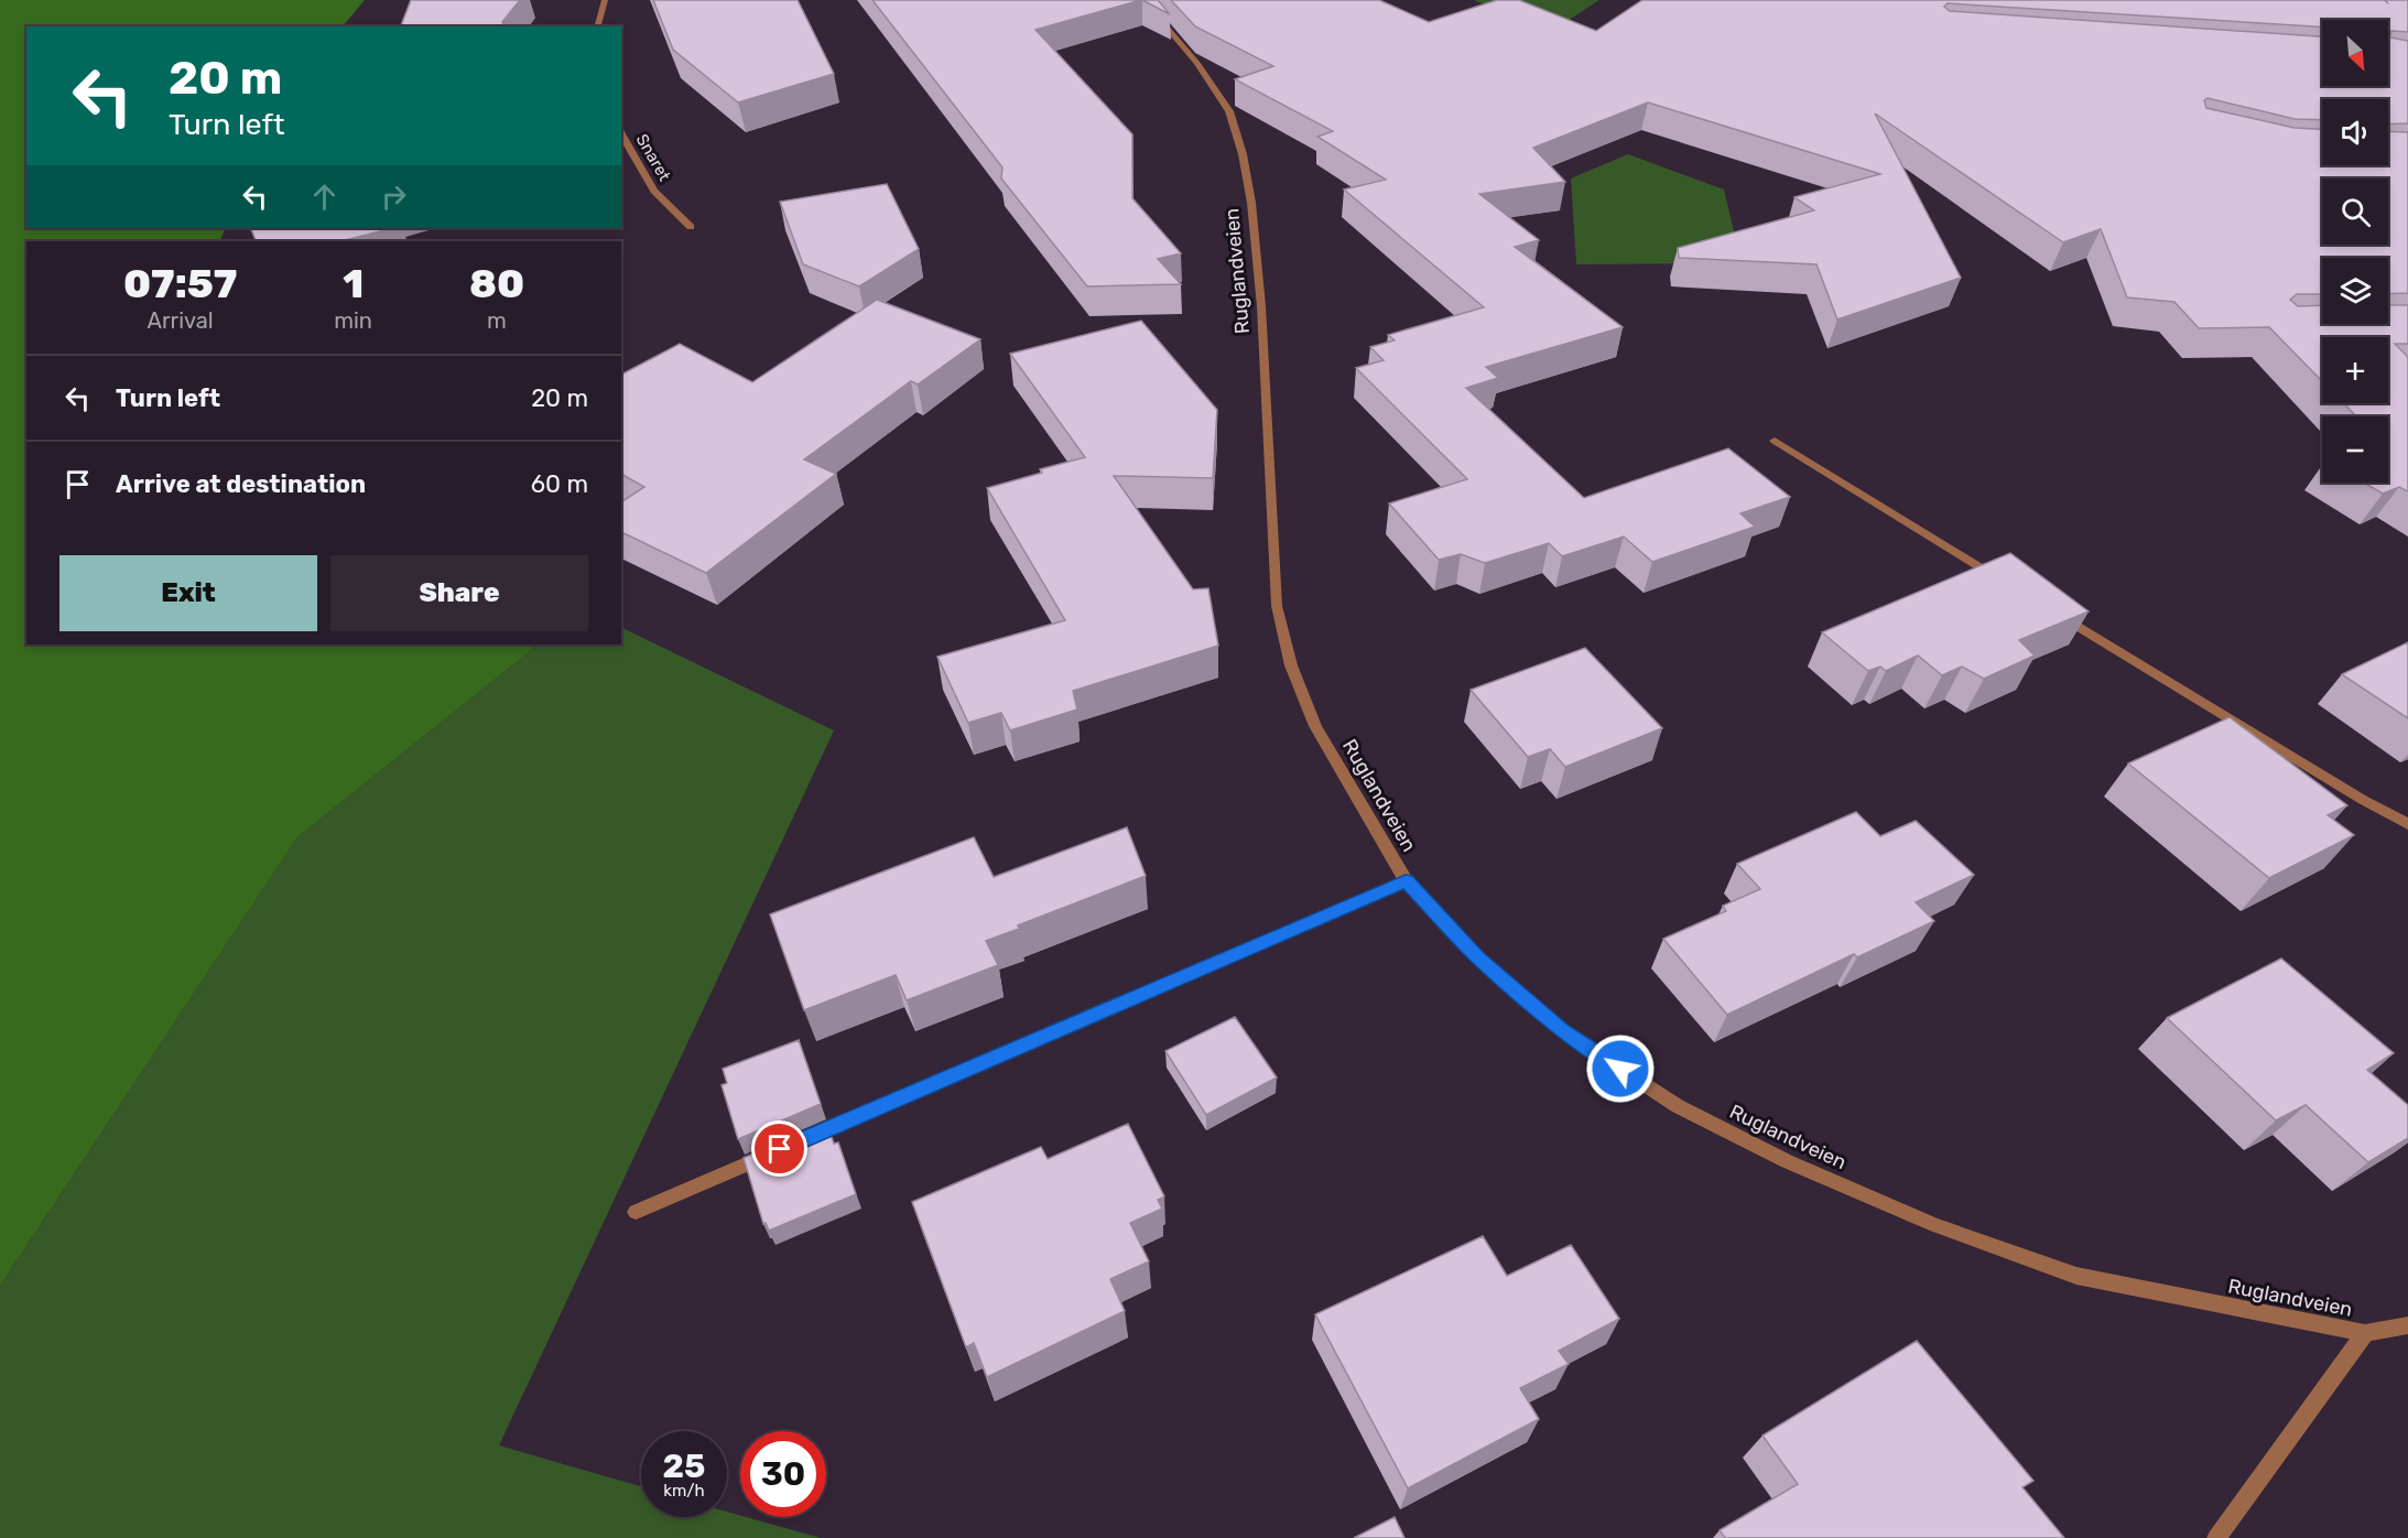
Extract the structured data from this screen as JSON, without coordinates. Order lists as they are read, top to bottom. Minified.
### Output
{"streets":{"street":["Snaret","Ruglandveien"]},"north":"bottom right","page":{"map_buttons":["+","−"],"turn":["20 m","Turn left"],"eta":["07:57","Arrival","1","min","80","m"],"list":[{"name":"Turn left","value":"20 m"},{"name":"Arrive at destination","value":"60 m"}],"buttons":["Exit","Share"],"speed":"25 km/h","limit":"30"}}
